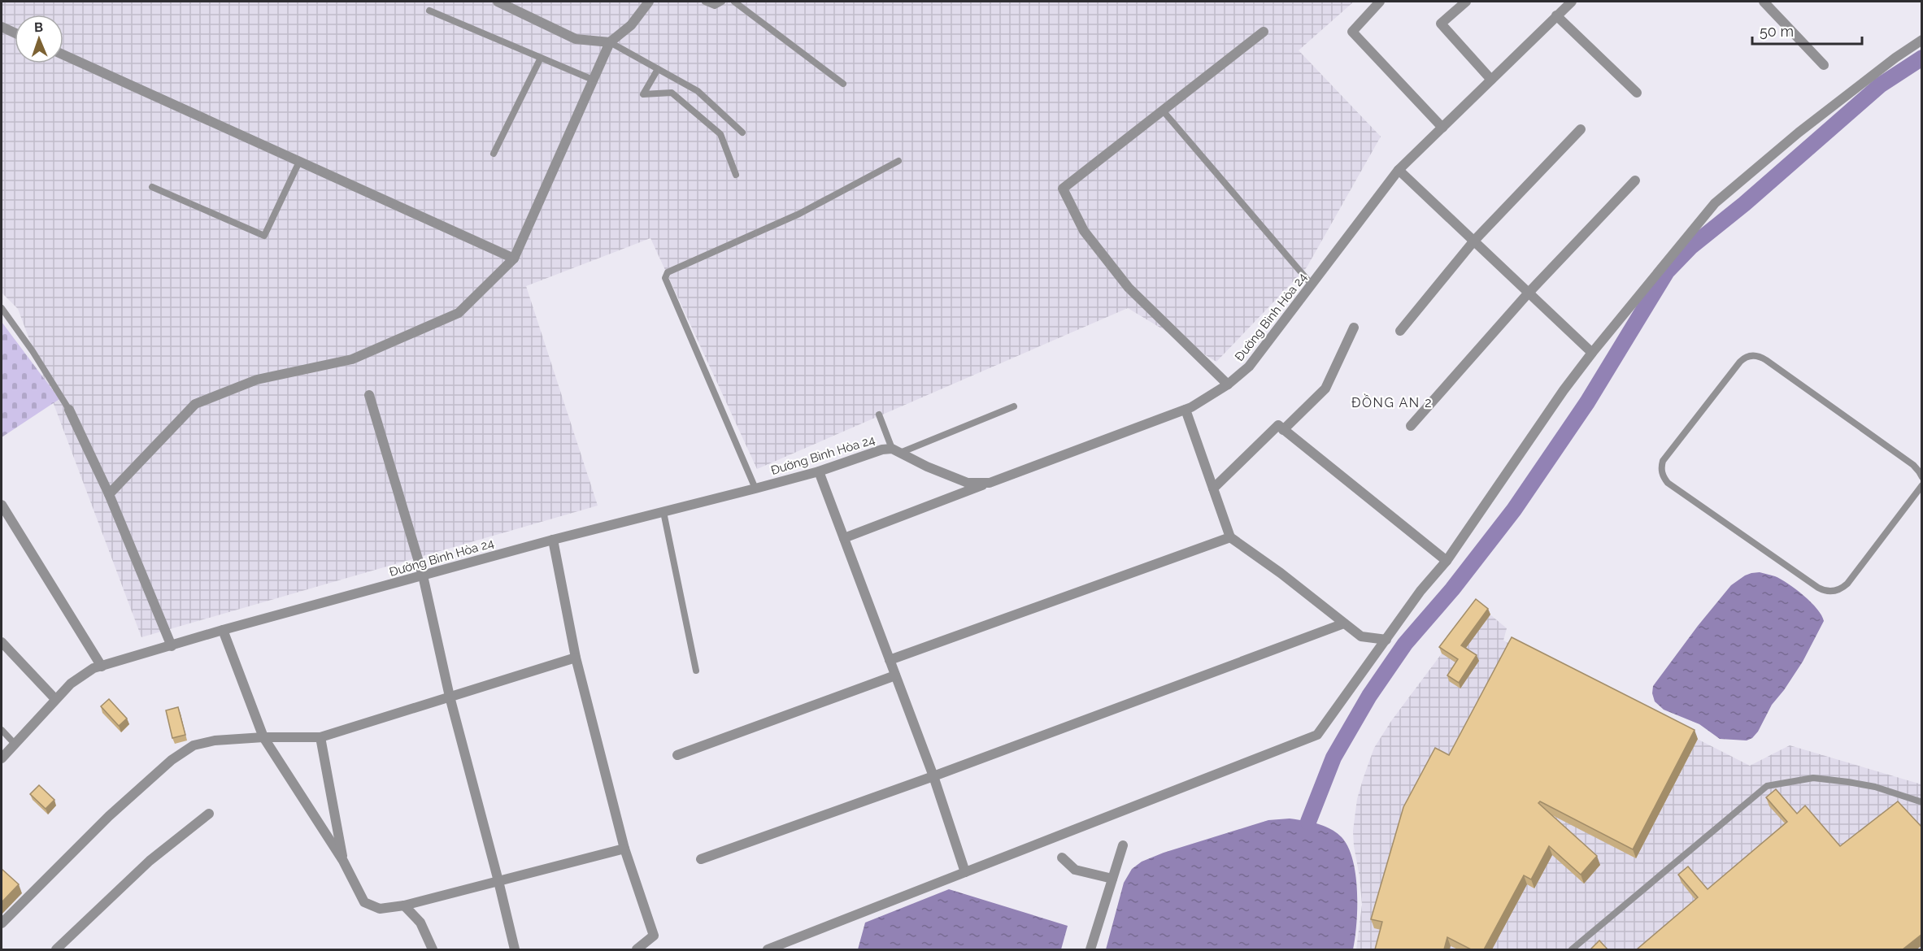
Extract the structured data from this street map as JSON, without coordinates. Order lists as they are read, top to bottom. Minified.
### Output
{"streets":{"street":["Đường Bình Hòa 24"]},"districts":["ĐỒNG AN 2"],"scale_bar":"50 m","north":"top"}
